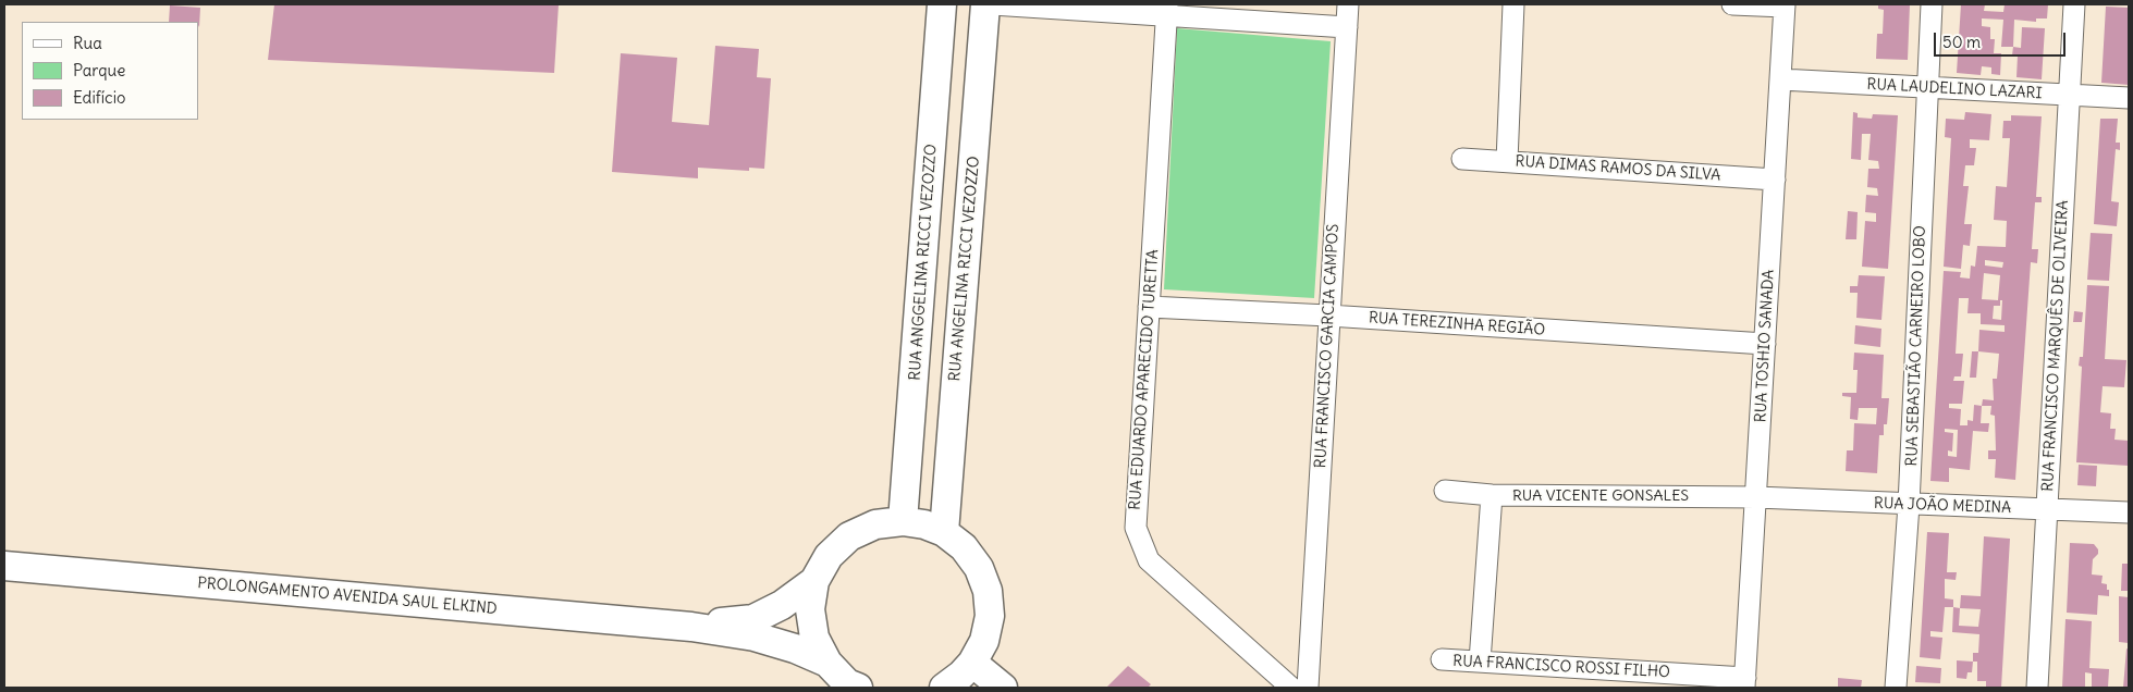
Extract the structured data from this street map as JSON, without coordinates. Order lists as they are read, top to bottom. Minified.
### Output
{"streets":{"main road":["RUA ANGGELINA RICCI VEZOZZO","RUA ANGELINA RICCI VEZOZZO","PROLONGAMENTO AVENIDA SAUL ELKIND"],"street":["RUA LAUDELINO LAZARI","RUA DIMAS RAMOS DA SILVA","RUA TEREZINHA REGIÃO","RUA FRANCISCO GARCIA CAMPOS","RUA TOSHIO SANADA","RUA SEBASTIÃO CARNEIRO LOBO","RUA FRANCISCO MARQUÊS DE OLIVEIRA","RUA EDUARDO APARECIDO TURETTA","RUA VICENTE GONSALES","RUA JOÃO MEDINA","RUA FRANCISCO ROSSI FILHO"]},"crossings":[["RUA LAUDELINO LAZARI","RUA TOSHIO SANADA"],["RUA LAUDELINO LAZARI","RUA SEBASTIÃO CARNEIRO LOBO"],["RUA LAUDELINO LAZARI","RUA FRANCISCO MARQUÊS DE OLIVEIRA"],["RUA DIMAS RAMOS DA SILVA","RUA TOSHIO SANADA"],["RUA TEREZINHA REGIÃO","RUA FRANCISCO GARCIA CAMPOS"],["RUA TEREZINHA REGIÃO","RUA TOSHIO SANADA"],["RUA TEREZINHA REGIÃO","RUA EDUARDO APARECIDO TURETTA"],["RUA TOSHIO SANADA","RUA VICENTE GONSALES"],["RUA TOSHIO SANADA","RUA JOÃO MEDINA"],["RUA TOSHIO SANADA","RUA FRANCISCO ROSSI FILHO"],["RUA SEBASTIÃO CARNEIRO LOBO","RUA JOÃO MEDINA"],["RUA FRANCISCO MARQUÊS DE OLIVEIRA","RUA JOÃO MEDINA"],["RUA VICENTE GONSALES","RUA JOÃO MEDINA"]],"legend":["Rua","Parque","Edifício"],"scale_bar":"50 m"}
